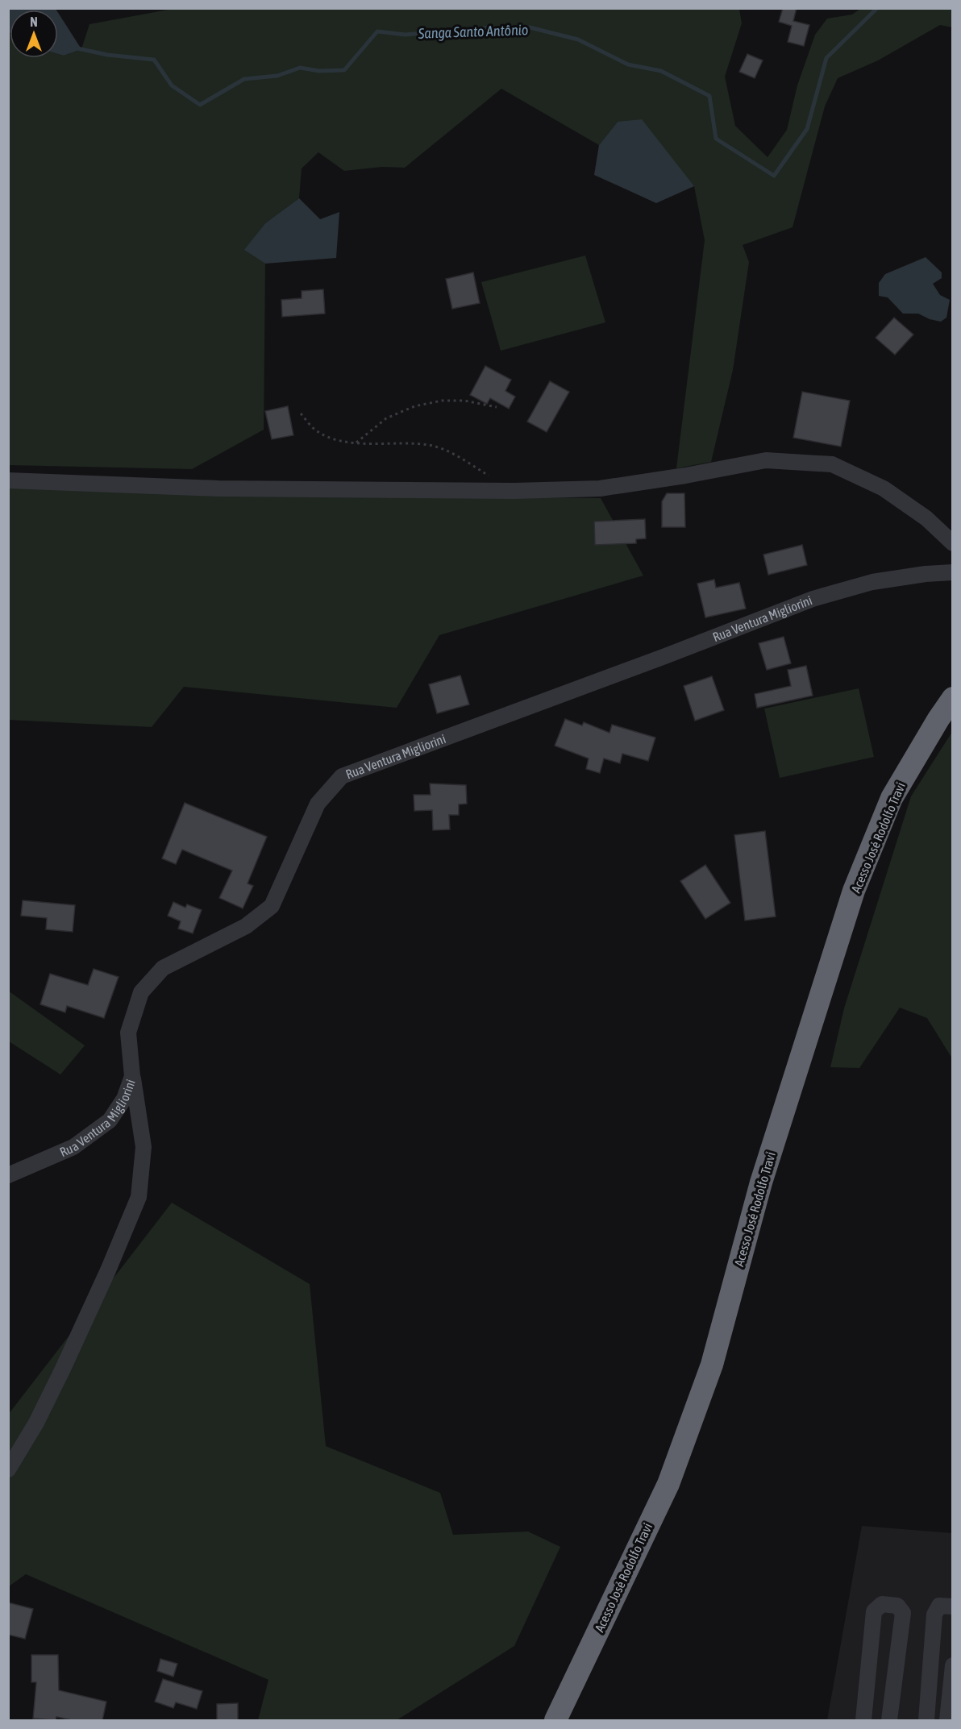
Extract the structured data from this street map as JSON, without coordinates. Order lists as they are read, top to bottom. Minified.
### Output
{"streets":{"highway":["Acesso José Rodolfo Travi"],"street":["Rua Ventura Migliorini"]},"water":["Sanga Santo Antônio"],"north":"top"}
